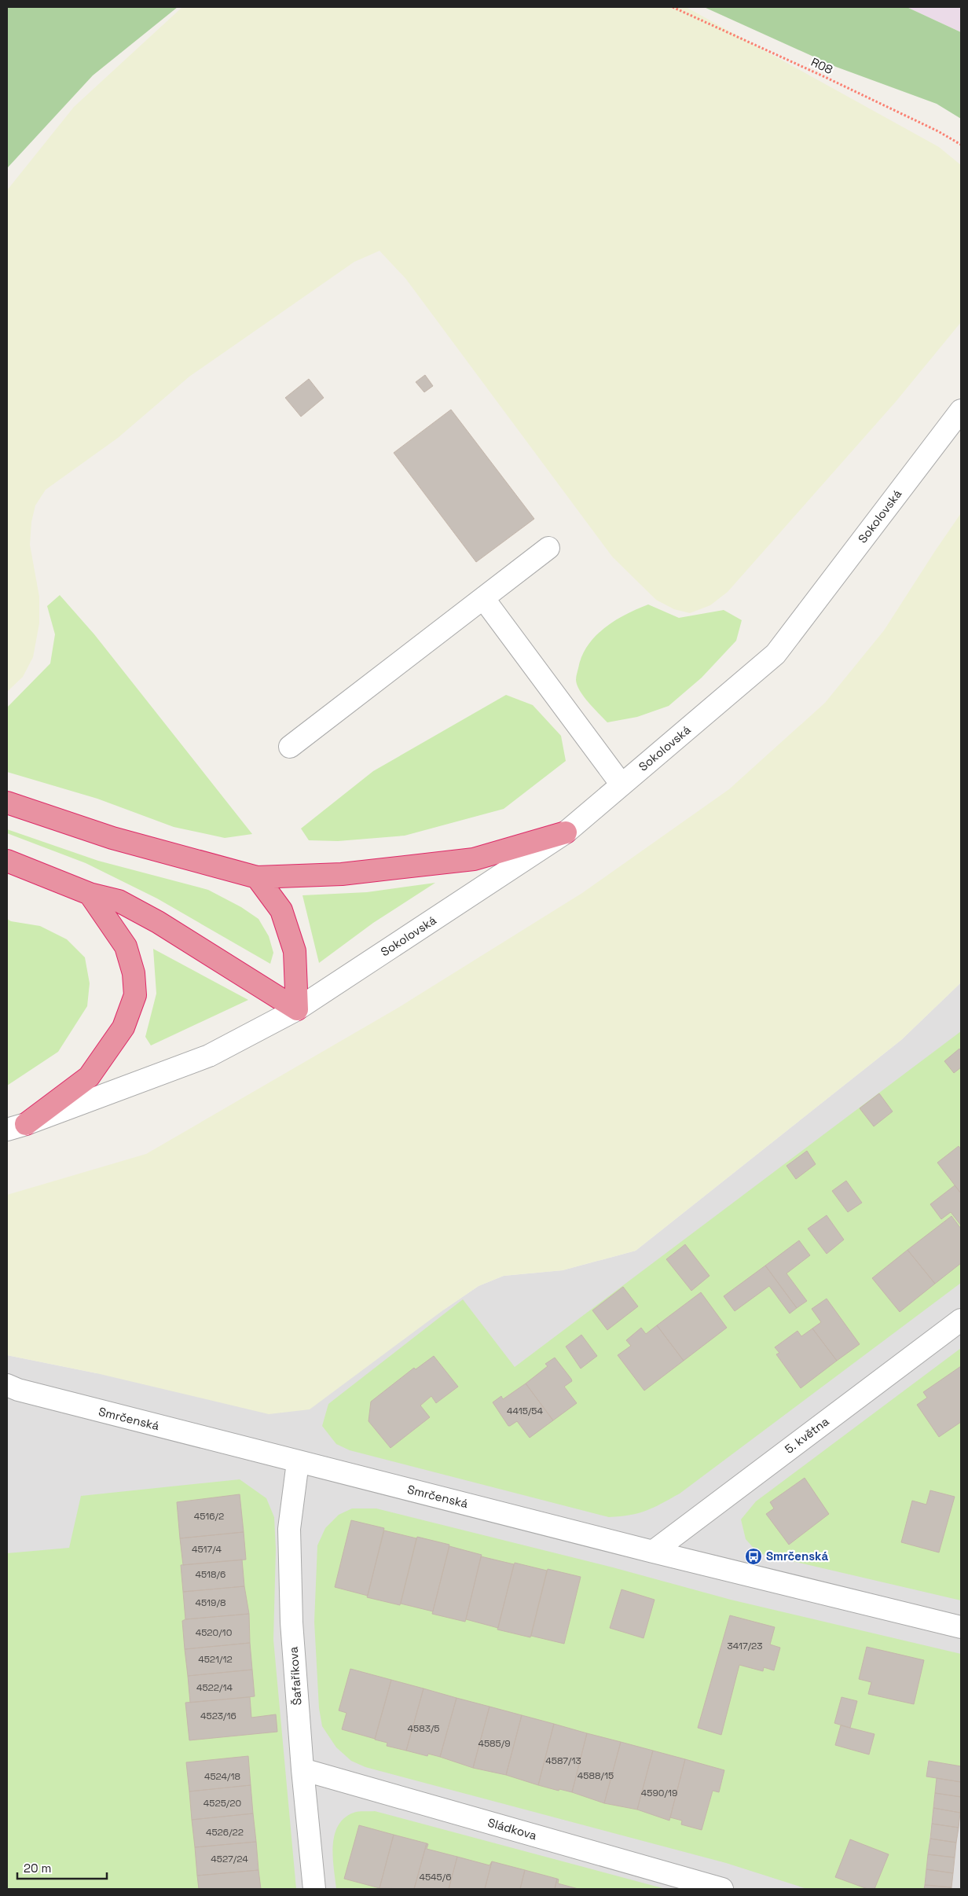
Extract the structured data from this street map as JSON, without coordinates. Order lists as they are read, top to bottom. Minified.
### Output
{"streets":{"street":["Sokolovská","Smrčenská","5. května","Šafaříkova","Sládkova"],"path":["R08"]},"crossings":[["Smrčenská","5. května"],["Smrčenská","Šafaříkova"],["Šafaříkova","Sládkova"]],"places":{"bus stop":["Smrčenská"]},"house_numbers":["4415/54","4516/2","4517/4","4518/6","4519/8","4520/10","3417/23","4521/12","4522/14","4523/16","4583/5","4585/9","4587/13","4588/15","4524/18","4590/19","4525/20","4526/22","4527/24","4545/6"],"scale_bar":"20 m"}
